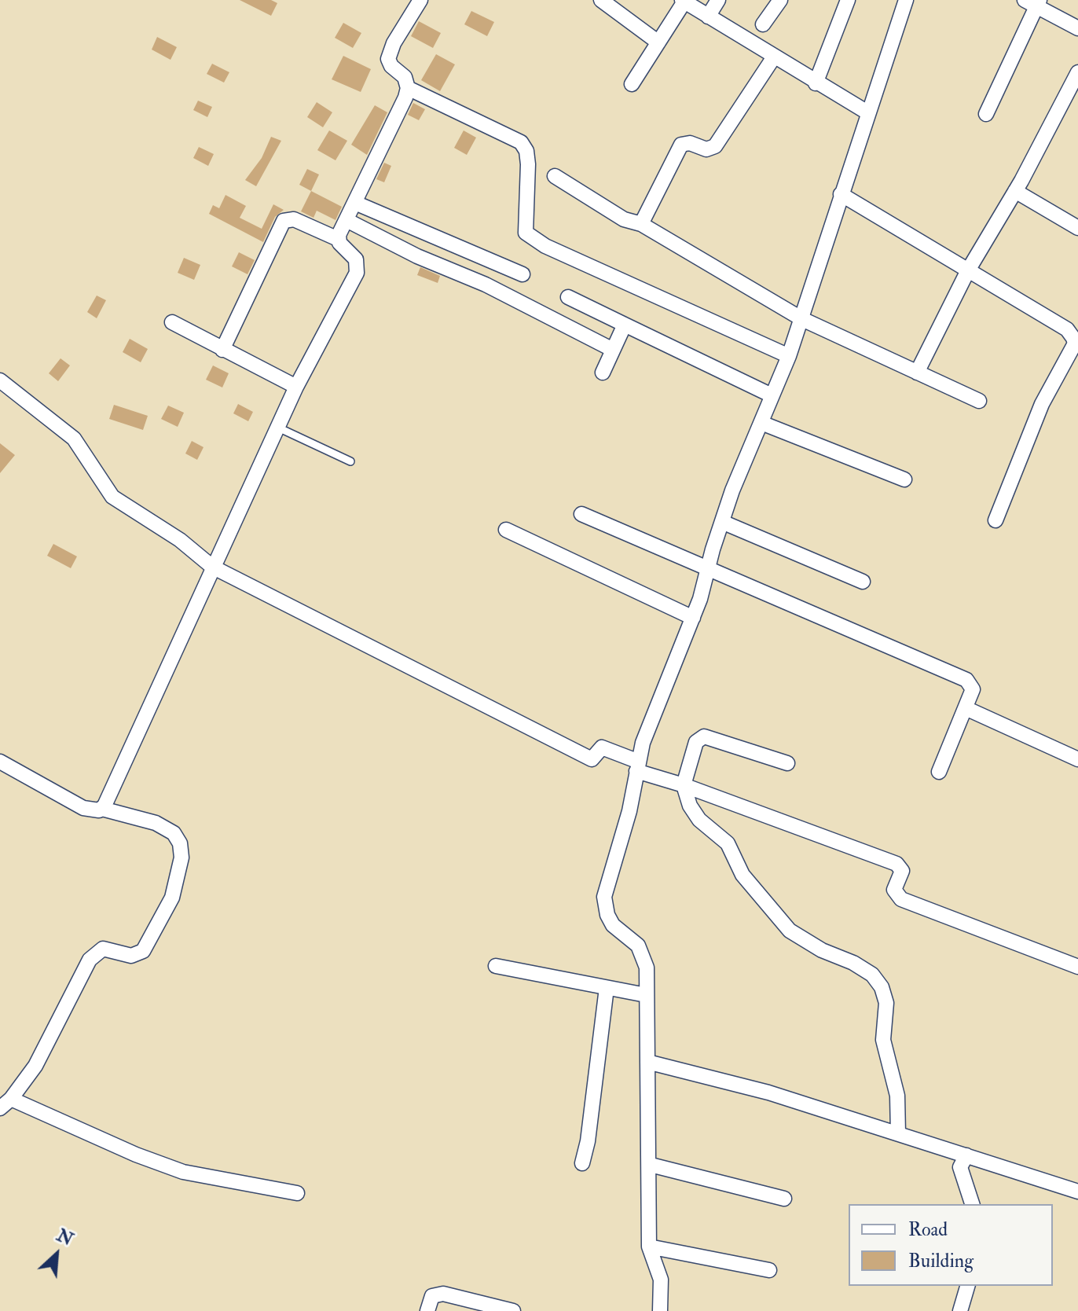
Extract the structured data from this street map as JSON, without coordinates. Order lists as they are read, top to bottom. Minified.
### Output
{"legend":["Road","Building"],"north":"top right"}
